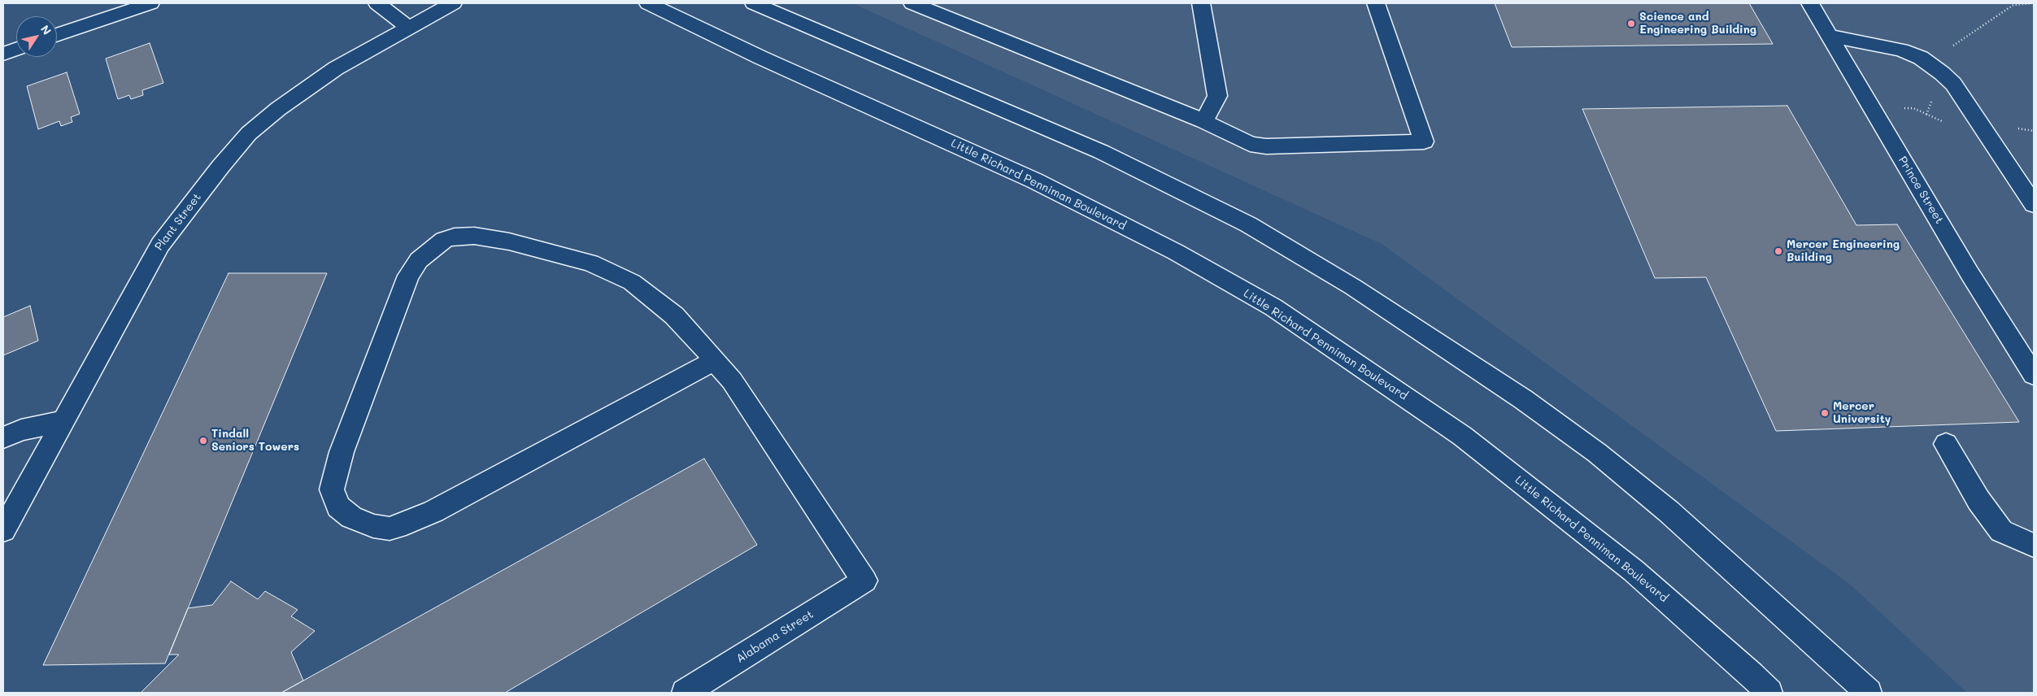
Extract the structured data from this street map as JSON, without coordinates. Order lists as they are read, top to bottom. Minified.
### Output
{"streets":{"street":["Little Richard Penniman Boulevard","Prince Street","Plant Street","Alabama Street"]},"places":["Science and Engineering Building","Mercer Engineering Building","Mercer University","Tindall Seniors Towers"],"north":"top right"}
